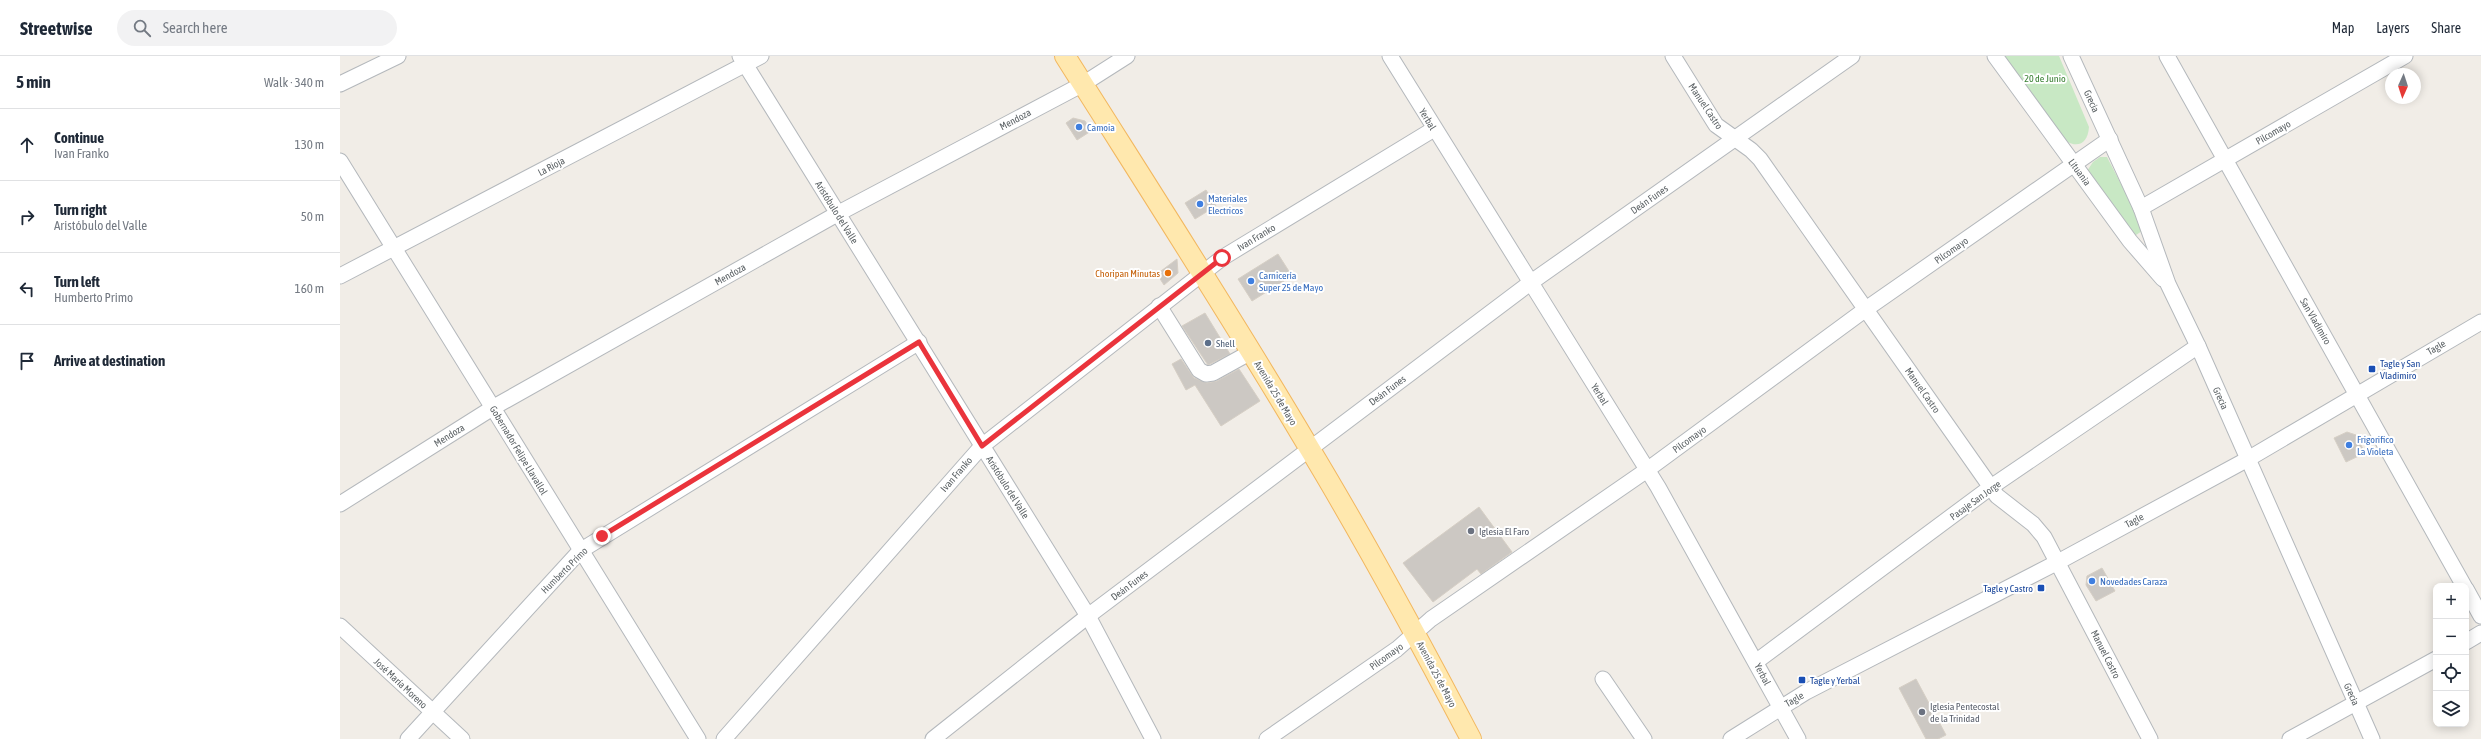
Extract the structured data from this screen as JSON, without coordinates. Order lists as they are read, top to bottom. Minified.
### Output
{"streets":{"main road":["Avenida 25 de Mayo"],"street":["Grecia","Manuel Castro","Mendoza","Yerbal","Pilcomayo","La Rioja","Lituania","Deán Funes","Aristóbulo del Valle","Ivan Franko","San Vladimiro","Tagle","Gobernador Felipe Llavallol","Pasaje San Jorge","Humberto Primo","José María Moreno"]},"crossings":[["Grecia","Pilcomayo"],["Grecia","Lituania"],["Grecia","Tagle"],["Grecia","Pasaje San Jorge"],["Manuel Castro","Pilcomayo"],["Manuel Castro","Deán Funes"],["Manuel Castro","Tagle"],["Manuel Castro","Pasaje San Jorge"],["Mendoza","Aristóbulo del Valle"],["Mendoza","Avenida 25 de Mayo"],["Mendoza","Gobernador Felipe Llavallol"],["Yerbal","Pilcomayo"],["Yerbal","Deán Funes"],["Yerbal","Ivan Franko"],["Yerbal","Tagle"],["Yerbal","Pasaje San Jorge"],["Pilcomayo","Lituania"],["Pilcomayo","San Vladimiro"],["Pilcomayo","Avenida 25 de Mayo"],["La Rioja","Aristóbulo del Valle"],["La Rioja","Gobernador Felipe Llavallol"],["Deán Funes","Aristóbulo del Valle"],["Deán Funes","Avenida 25 de Mayo"],["Aristóbulo del Valle","Ivan Franko"],["Aristóbulo del Valle","Humberto Primo"],["Ivan Franko","Avenida 25 de Mayo"],["San Vladimiro","Tagle"],["Gobernador Felipe Llavallol","Humberto Primo"],["Humberto Primo","José María Moreno"]],"parks":["20 de Junio"],"places":{"other":["Camoia","Materiales Electricos","Choripan Minutas","Carnicería Super 25 de Mayo","Shell","Frigorifico La Violeta","Iglesia El Faro","Novedades Caraza","Iglesia Pentecostal de la Trinidad"],"transit":["Tagle y San Vladimiro","Tagle y Castro","Tagle y Yerbal"]},"north":"bottom","page":{"header":"Streetwise","search":"Search here","nav":["Map","Layers","Share"],"heading":["5 min","Walk · 340 m"],"list":[["Continue","Ivan Franko","130 m"],["Turn right","Aristóbulo del Valle","50 m"],["Turn left","Humberto Primo","160 m"],"Arrive at destination"],"map_buttons":["+","−"]}}
